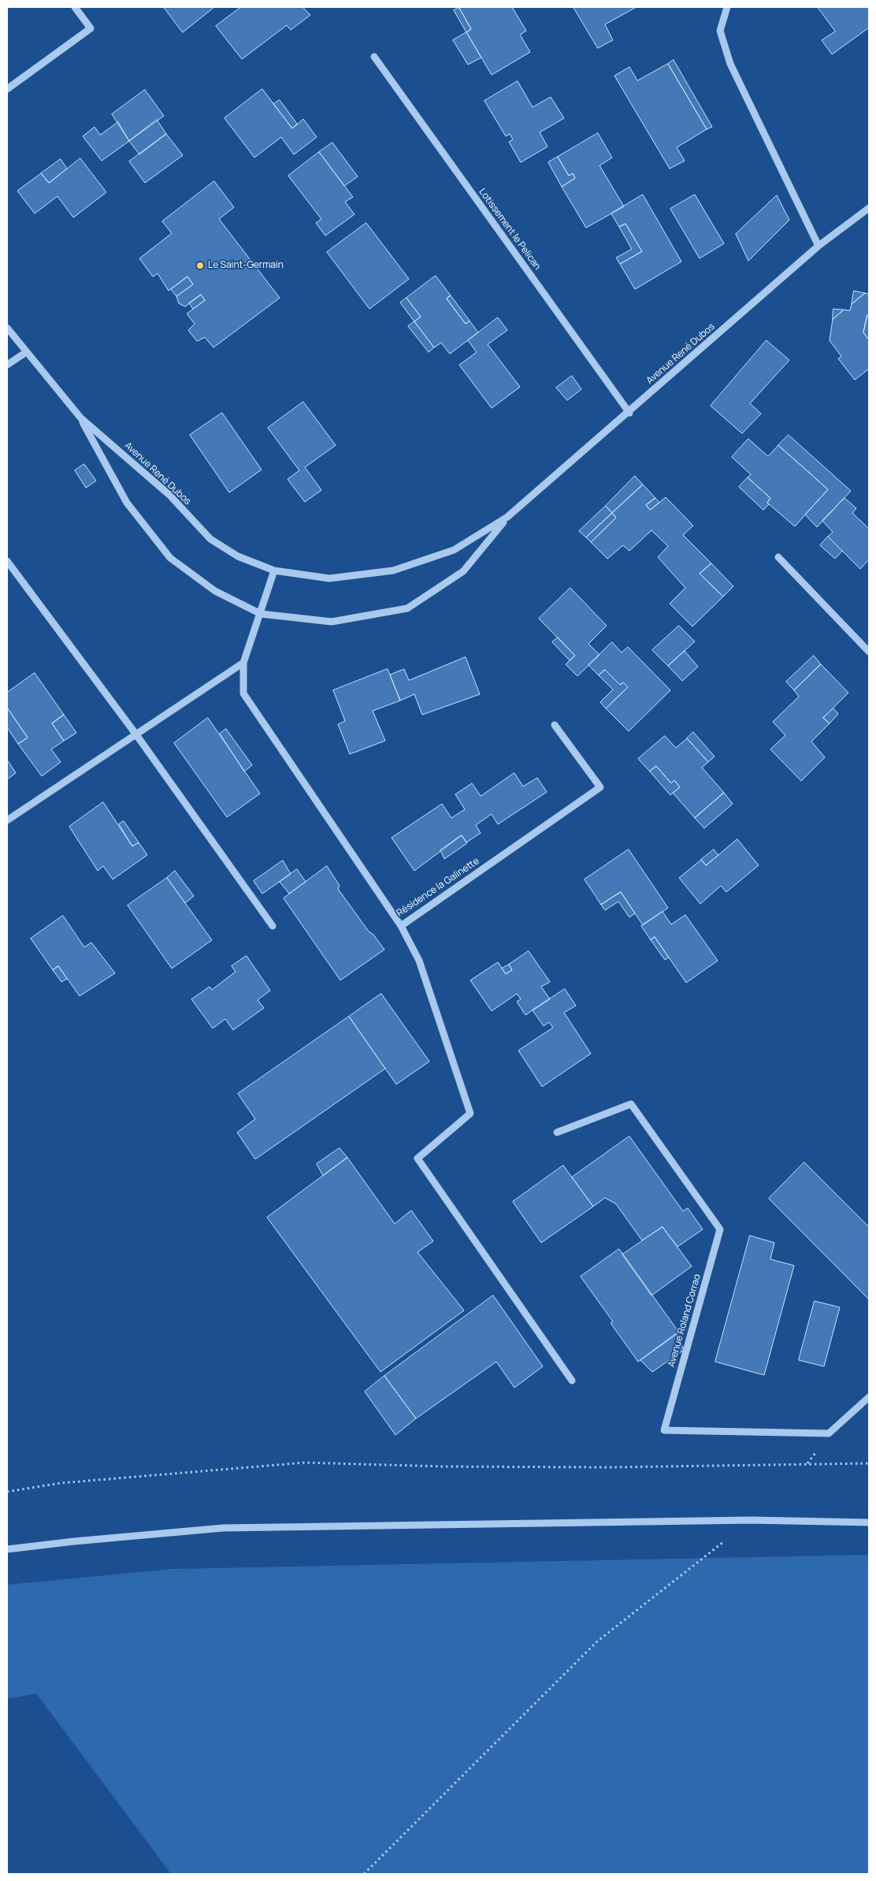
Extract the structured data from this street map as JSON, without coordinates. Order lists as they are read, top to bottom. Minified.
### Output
{"streets":{"street":["Lotissement le Pelican","Avenue René Dubos","Résidence la Galinette","Avenue Roland Corrao"]},"crossings":[["Lotissement le Pelican","Avenue René Dubos"]],"places":["Le Saint-Germain"]}
